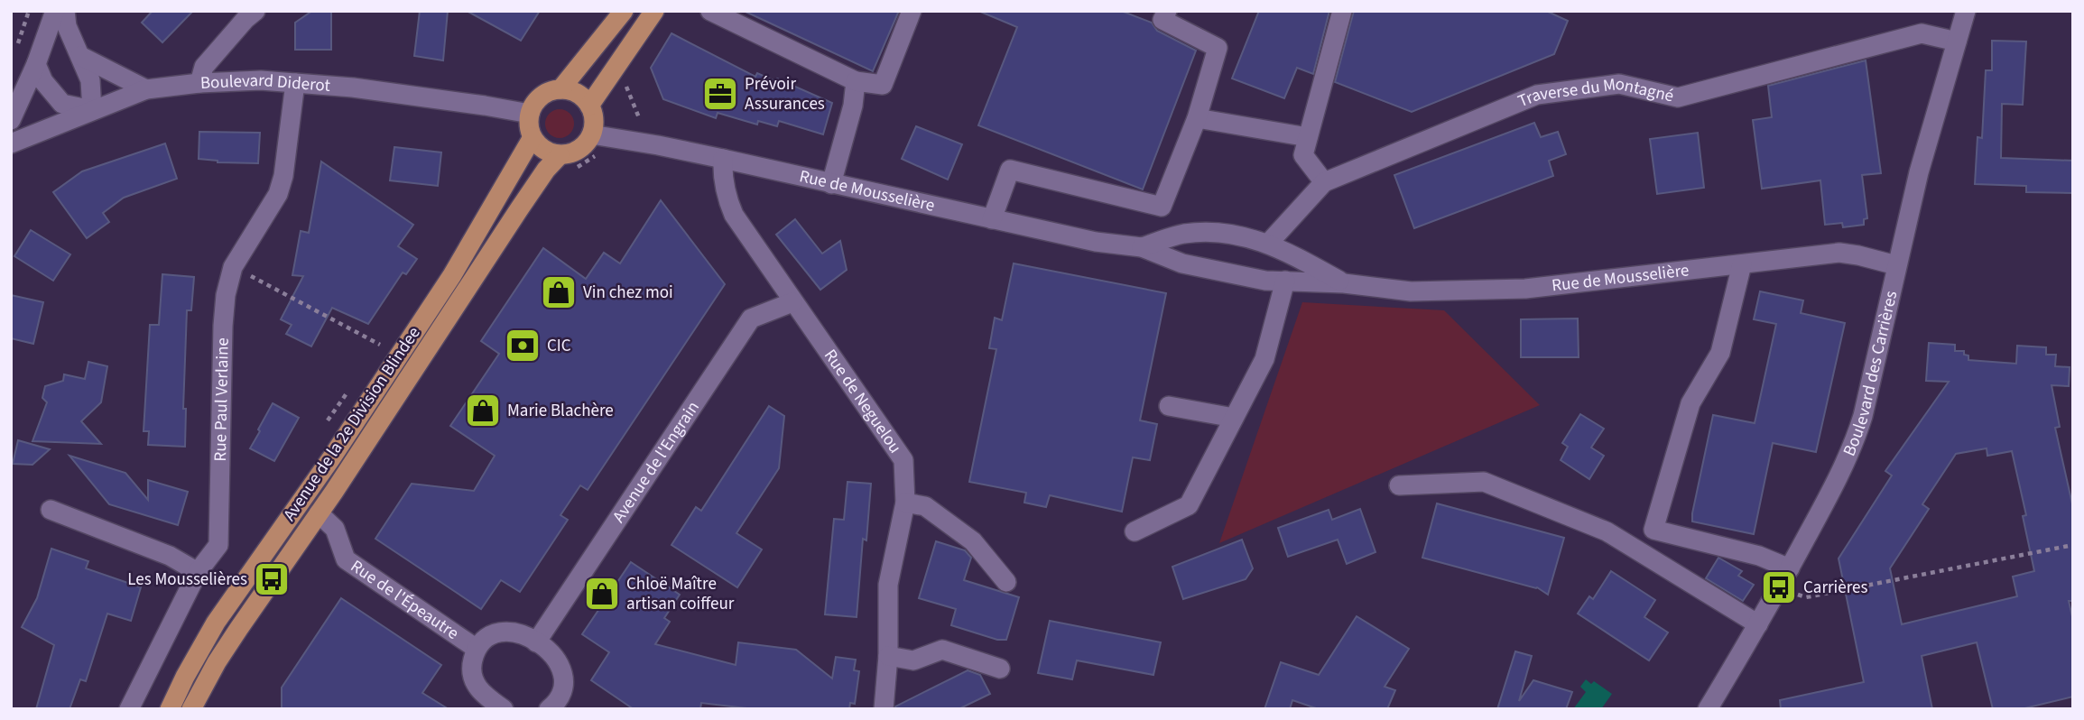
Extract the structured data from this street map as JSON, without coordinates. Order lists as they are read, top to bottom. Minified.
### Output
{"streets":{"main road":["Avenue de la 2e Division Blindee"],"street":["Boulevard Diderot","Traverse du Montagné","Rue de Mousselière","Boulevard des Carrières","Rue Paul Verlaine","Rue de Neguelou","Avenue de l'Engrain","Rue de l'Épeautre"]},"crossings":[["Boulevard Diderot","Rue de Mousselière"],["Boulevard Diderot","Rue Paul Verlaine"],["Boulevard Diderot","Avenue de la 2e Division Blindee"],["Traverse du Montagné","Rue de Mousselière"],["Traverse du Montagné","Boulevard des Carrières"],["Rue de Mousselière","Boulevard des Carrières"],["Rue de Mousselière","Rue de Neguelou"],["Rue de Mousselière","Avenue de la 2e Division Blindee"],["Rue de Neguelou","Avenue de l'Engrain"],["Avenue de la 2e Division Blindee","Rue de l'Épeautre"]],"places":{"office":["Prévoir Assurances"],"shop":["Vin chez moi","Marie Blachère","Chloë Maître artisan coiffeur"],"bank":["CIC"],"bus stop":["Les Mousselières","Carrières"]}}
